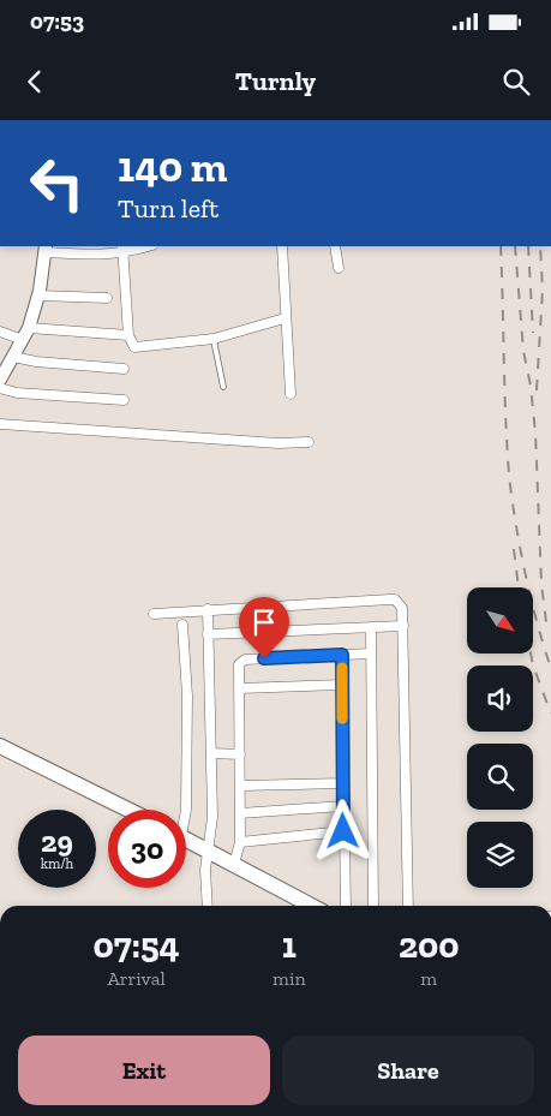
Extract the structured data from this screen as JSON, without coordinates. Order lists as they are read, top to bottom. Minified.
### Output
{"north":"bottom right","page":{"status":"07:53","header":"Turnly","turn":["140 m","Turn left"],"speed":"29 km/h","limit":"30","eta":["07:54","Arrival","1","min","200","m"],"buttons":["Exit","Share"]}}
